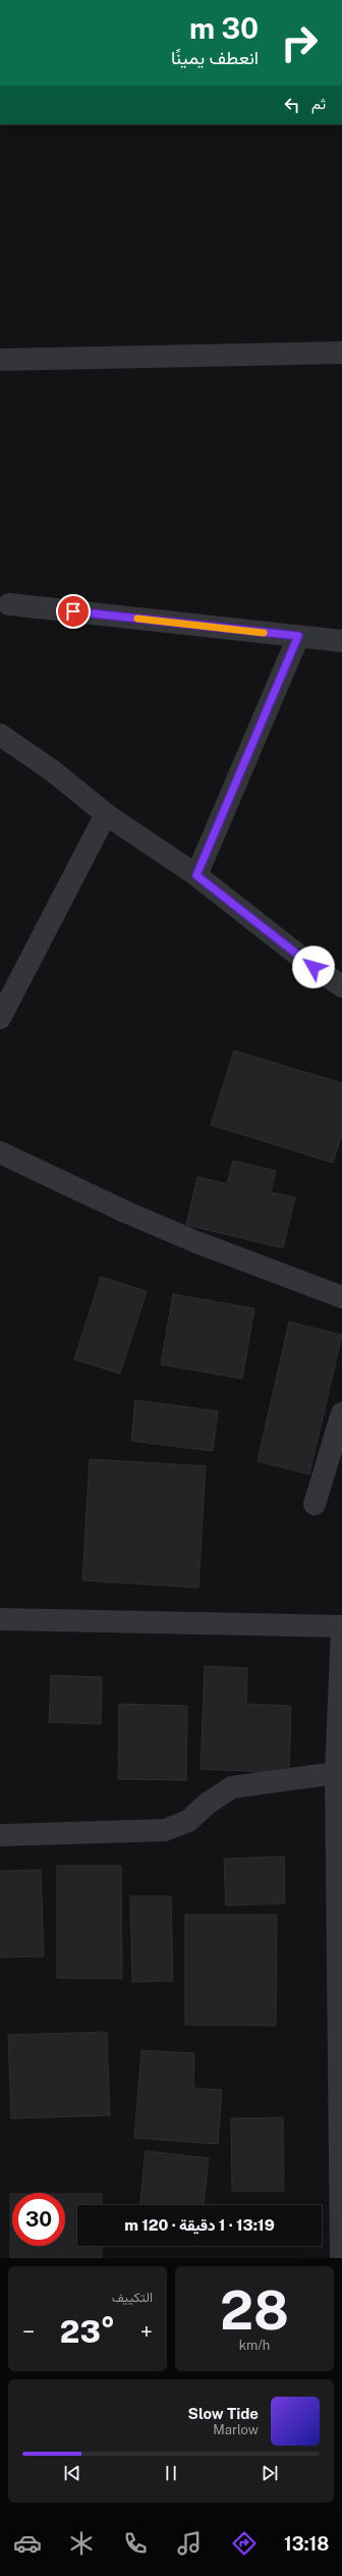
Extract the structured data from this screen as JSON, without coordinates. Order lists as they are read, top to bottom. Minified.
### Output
{"page":{"turn":["30 m","انعطف يمينًا"],"then":"ثم","limit":"30","trip":"13:19 · 1 دقيقة · 120 m","tile":[["28","km/h"],"التكييف"],"heat":["−","23°","+"],"song":["Slow Tide","Marlow"],"tabs":"13:18"}}
